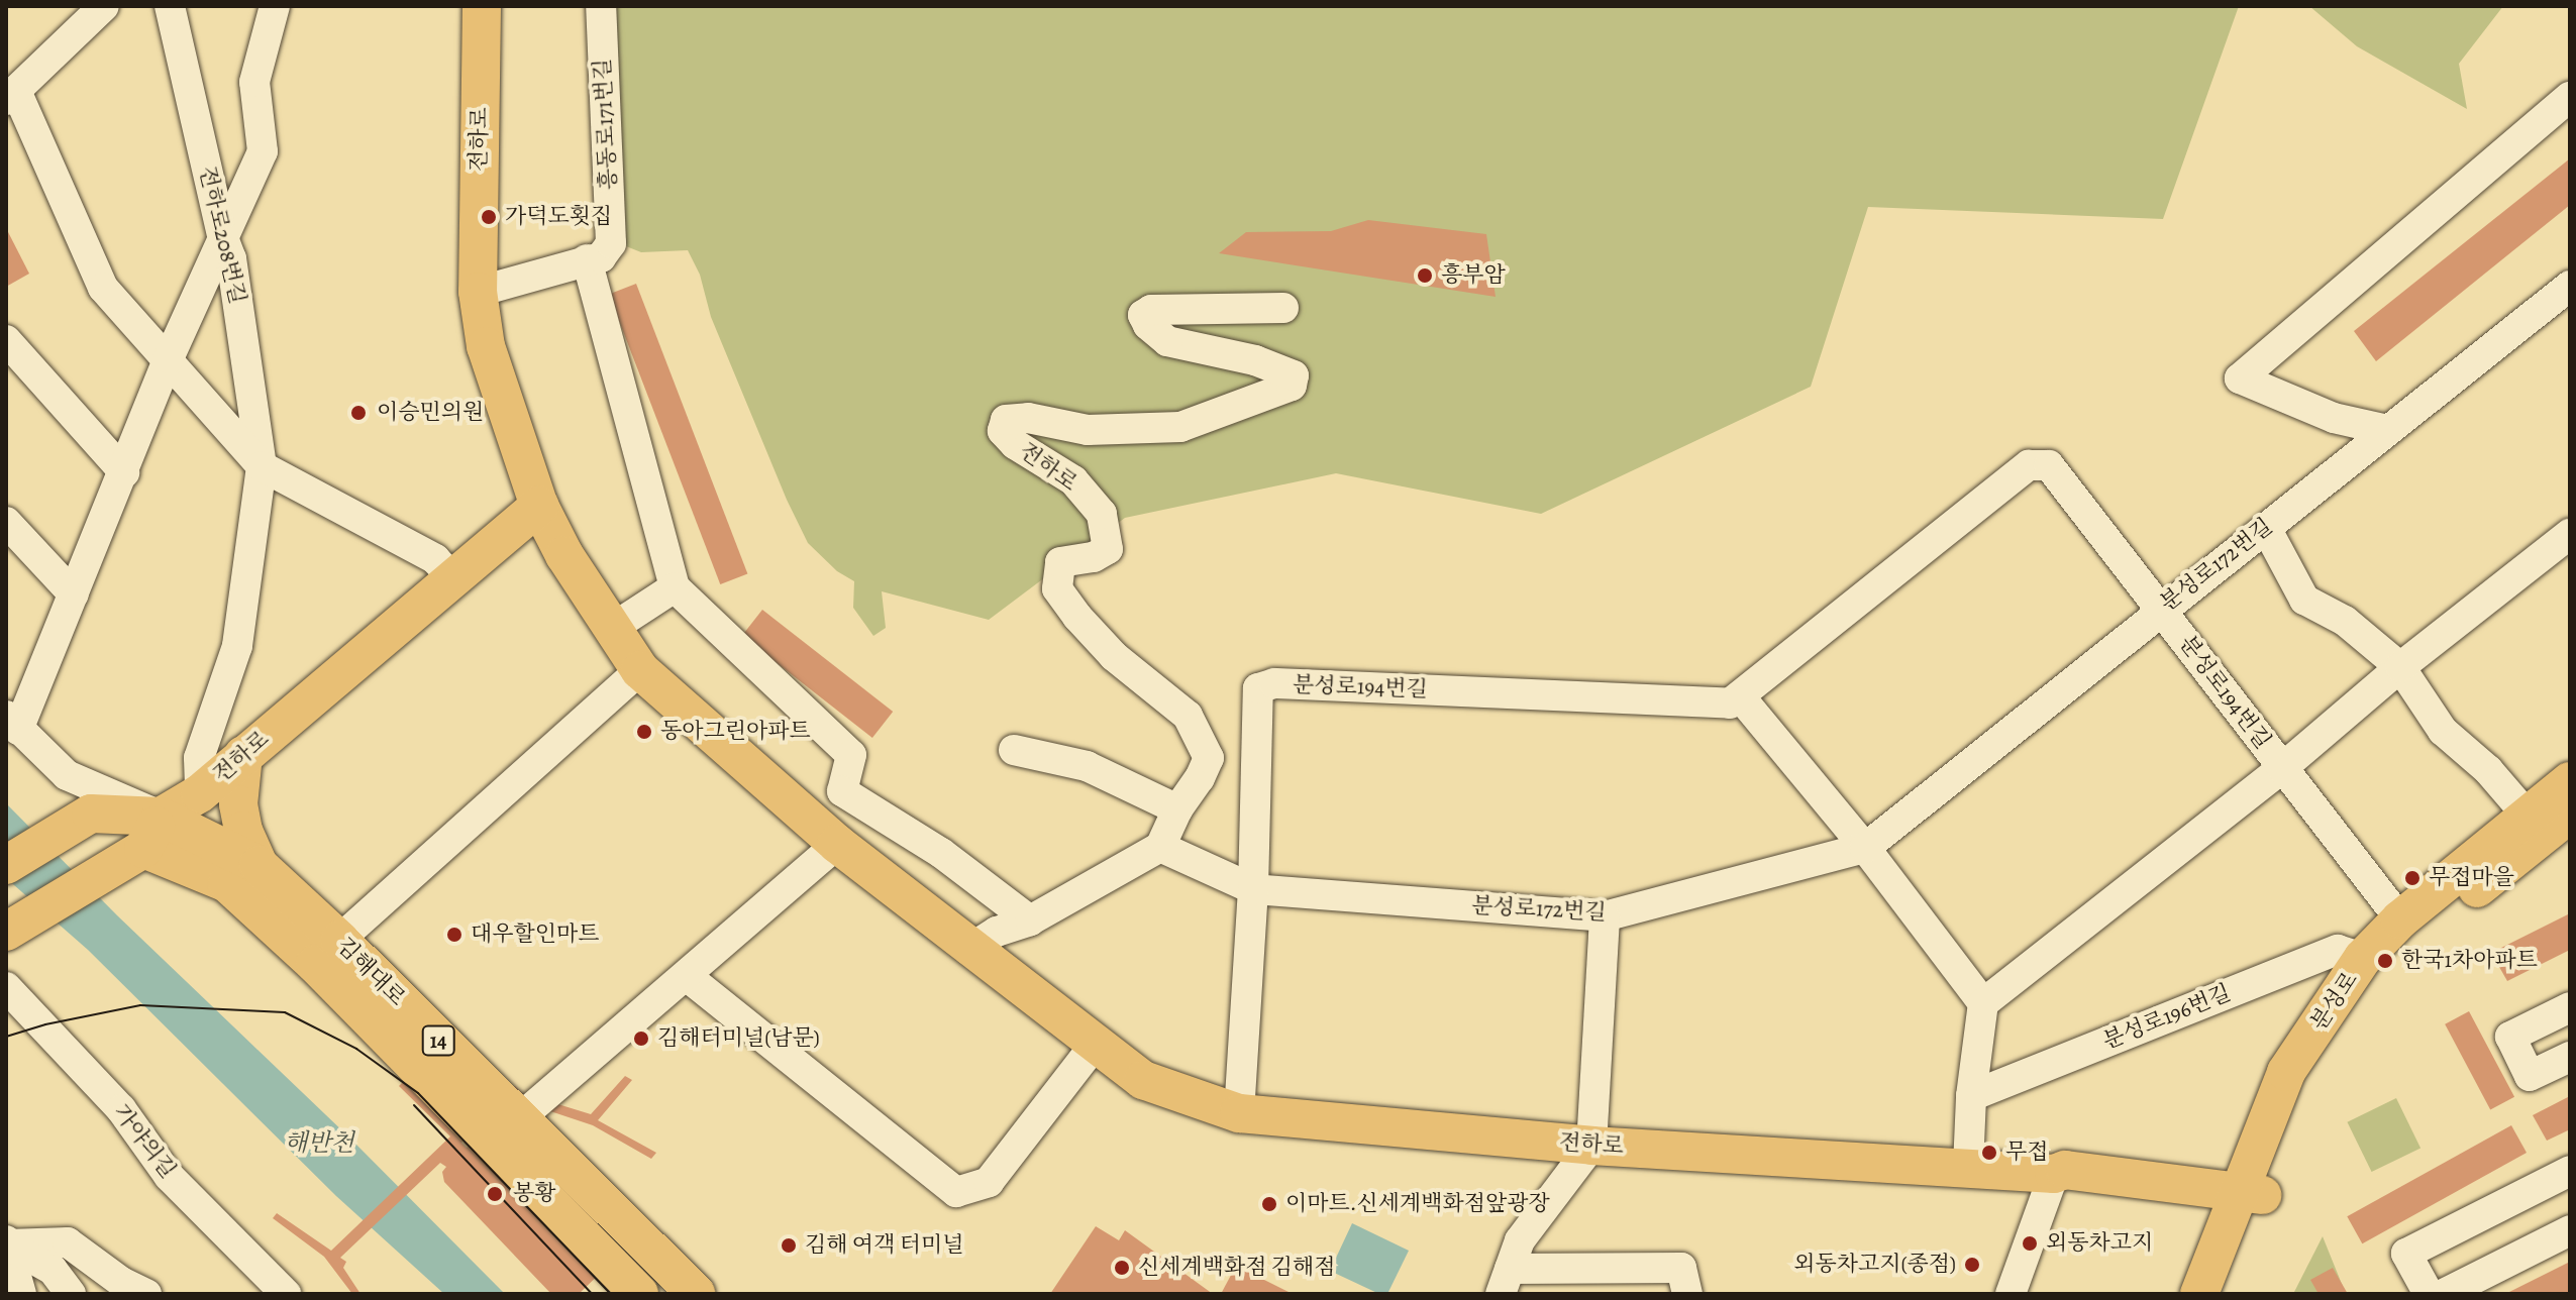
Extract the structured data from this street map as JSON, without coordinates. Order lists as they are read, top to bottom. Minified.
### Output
{"streets":{"main road":["전하로","김해대로","분성로","14"],"street":["흥동로171번길","전하로208번길","분성로172번길","분성로194번길","분성로196번길","가야의길"]},"crossings":[["흥동로171번길","전하로"],["전하로","전하로208번길"],["전하로","분성로194번길"],["전하로","김해대로"],["전하로","분성로"],["전하로","14"],["분성로172번길","분성로194번길"],["분성로194번길","분성로"],["김해대로","14"],["분성로","분성로196번길"]],"water":["해반천"],"places":["가덕도횟집","흥부암","이승민의원","동아그린아파트","무접마을","대우할인마트","한국1차아파트","김해터미널(남문)","무접","봉황","이마트.신세계백화점앞광장","외동차고지","김해 여객 터미널","외동차고지(종점)","신세계백화점 김해점"]}
